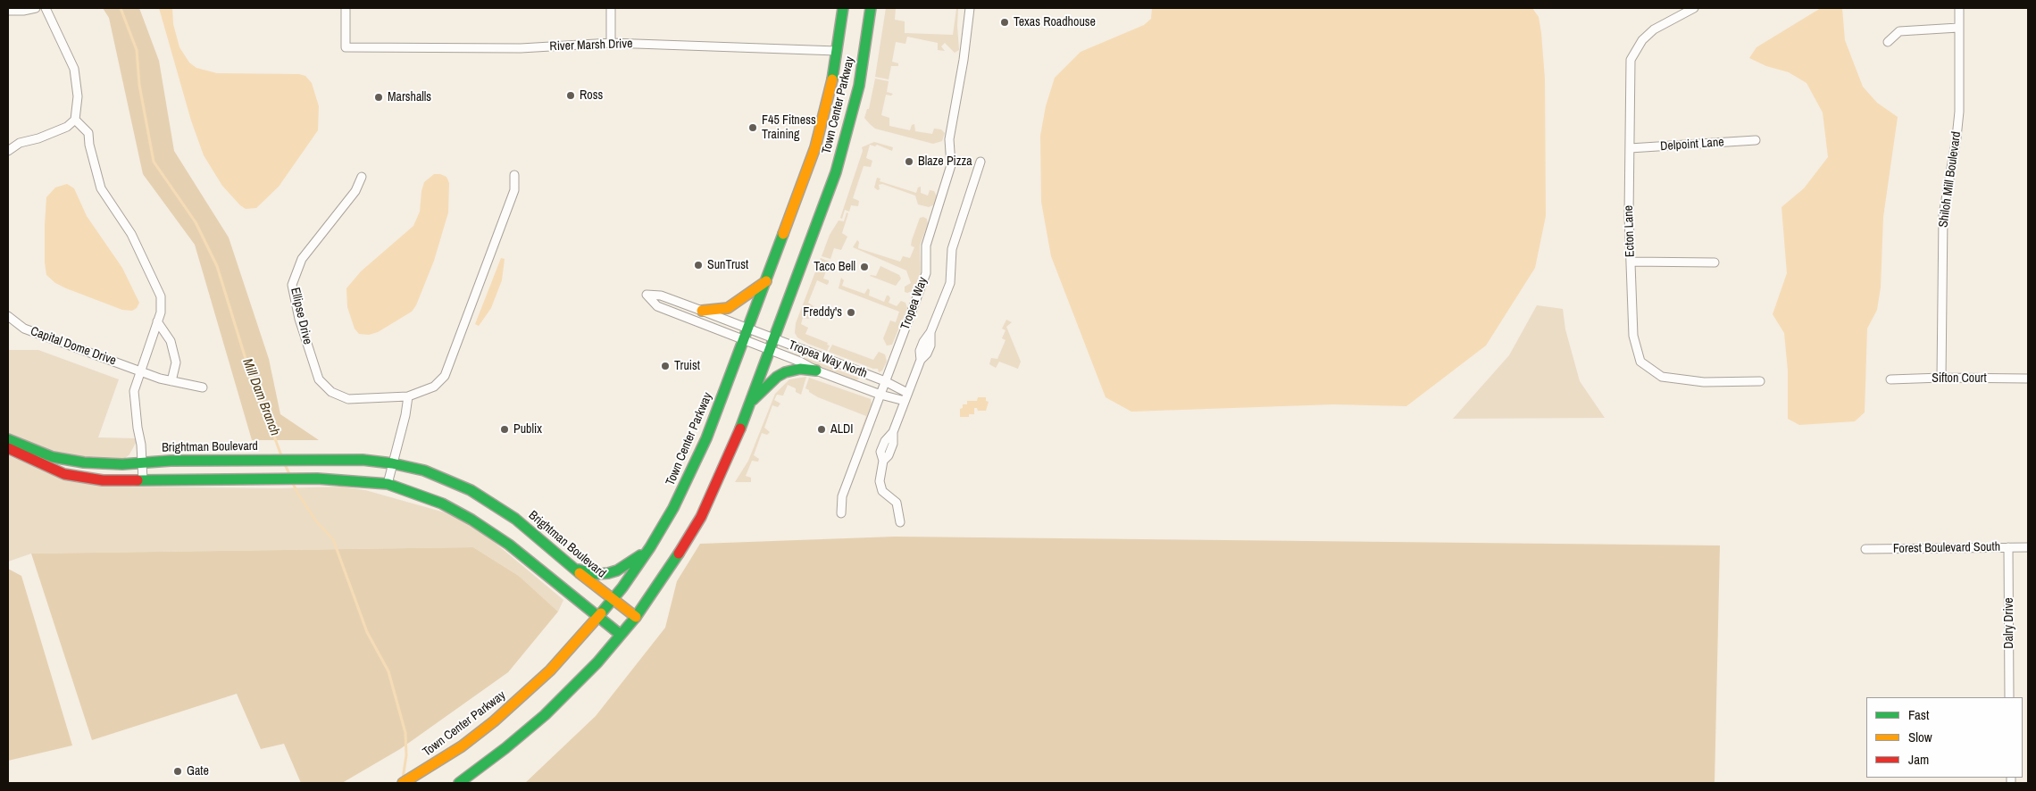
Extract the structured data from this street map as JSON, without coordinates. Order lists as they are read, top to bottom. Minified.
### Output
{"streets":{"main road":["Town Center Parkway","Brightman Boulevard"],"street":["River Marsh Drive","Delpoint Lane","Shiloh Mill Boulevard","Ecton Lane","Tropea Way","Ellipse Drive","Capital Dome Drive","Tropea Way North","Sifton Court","Forest Boulevard South","Dalry Drive"]},"crossings":[["River Marsh Drive","Town Center Parkway"],["Town Center Parkway","Tropea Way North"],["Town Center Parkway","Brightman Boulevard"],["Delpoint Lane","Ecton Lane"],["Shiloh Mill Boulevard","Sifton Court"],["Tropea Way","Tropea Way North"],["Forest Boulevard South","Dalry Drive"]],"water":["Mill Dam Branch"],"places":["Texas Roadhouse","Ross","Marshalls","F45 Fitness Training","Blaze Pizza","SunTrust","Taco Bell","Freddy's","Truist","Publix","ALDI","Gate"],"legend":["Fast","Slow","Jam"]}
